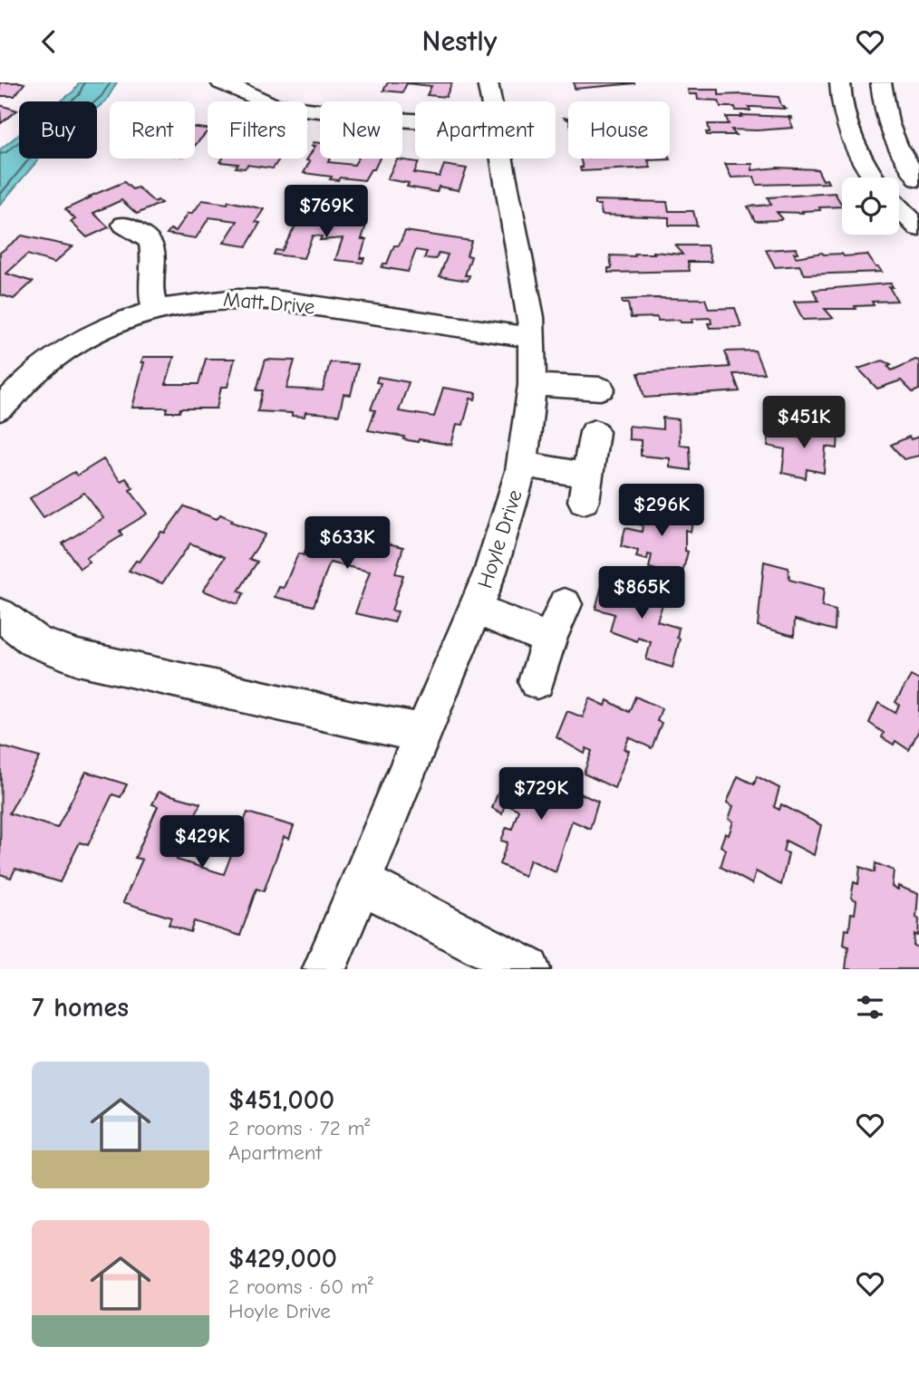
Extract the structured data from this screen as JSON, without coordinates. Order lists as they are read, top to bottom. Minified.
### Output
{"streets":{"street":["Matt Drive","Hoyle Drive"]},"crossings":[["Matt Drive","Hoyle Drive"]],"page":{"header":"Nestly","chip":["Buy","Rent","Filters","New","Apartment","House"],"price":["$769K","$451K","$296K","$633K","$865K","$729K","$429K"],"heading":"7 homes","list":[{"name":"$451,000","note":"2 rooms · 72 m² · Apartment"},{"name":"$429,000","note":"2 rooms · 60 m² · Hoyle Drive"}]}}
